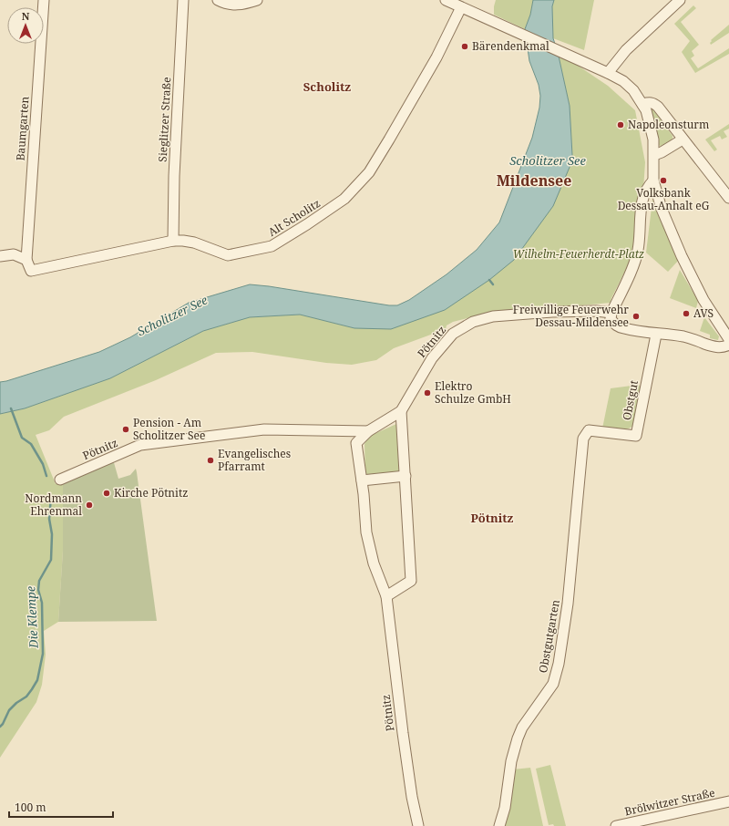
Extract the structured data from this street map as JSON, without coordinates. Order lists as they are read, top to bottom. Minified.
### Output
{"streets":{"street":["Sieglitzer Straße","Baumgarten","Alt Scholitz","Pötnitz","Obstgut","Obstgutgarten","Brölwitzer Straße"]},"crossings":[["Sieglitzer Straße","Alt Scholitz"],["Baumgarten","Alt Scholitz"],["Obstgut","Obstgutgarten"]],"districts":["Scholitz","Mildensee","Pötnitz"],"water":["Scholitzer See","Die Klempe"],"parks":["Wilhelm-Feuerherdt-Platz"],"places":["Bärendenkmal","Napoleonsturm","Volksbank Dessau-Anhalt eG","AVS","Freiwillige Feuerwehr Dessau-Mildensee","Elektro Schulze GmbH","Pension - Am Scholitzer See","Evangelisches Pfarramt","Kirche Pötnitz","Nordmann Ehrenmal"],"scale_bar":"100 m","north":"top"}
